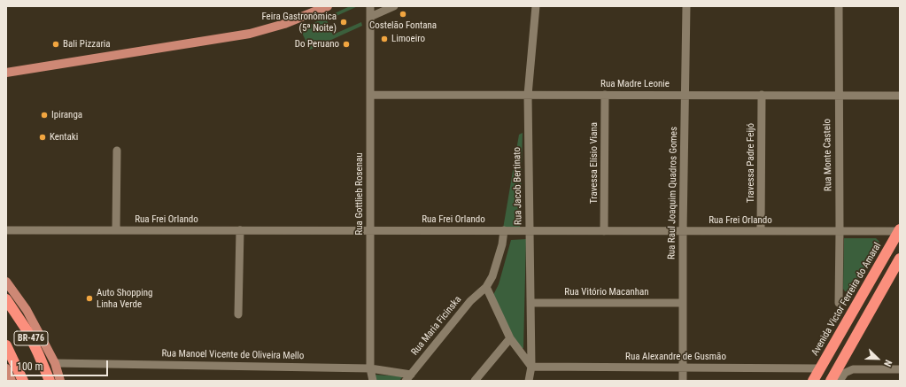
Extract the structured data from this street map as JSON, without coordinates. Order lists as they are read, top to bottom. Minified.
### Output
{"streets":{"highway":["Avenida Victor Ferreira do Amaral","BR-476"],"street":["Rua Madre Leonie","Rua Monte Castelo","Travessa Elísio Viana","Travessa Padre Feijó","Rua Jacob Bertinato","Rua Raul Joaquim Quadros Gomes","Rua Gottlieb Rosenau","Rua Frei Orlando","Rua Vitório Macanhan","Rua Maria Ficinska","Rua Manoel Vicente de Oliveira Mello","Rua Alexandre de Gusmão"]},"crossings":[["Rua Madre Leonie","Rua Monte Castelo"],["Rua Madre Leonie","Travessa Elísio Viana"],["Rua Madre Leonie","Travessa Padre Feijó"],["Rua Madre Leonie","Rua Jacob Bertinato"],["Rua Madre Leonie","Rua Raul Joaquim Quadros Gomes"],["Rua Madre Leonie","Rua Gottlieb Rosenau"],["Rua Monte Castelo","Rua Frei Orlando"],["Travessa Elísio Viana","Rua Frei Orlando"],["Travessa Padre Feijó","Rua Frei Orlando"],["Rua Jacob Bertinato","Rua Frei Orlando"],["Rua Jacob Bertinato","Rua Vitório Macanhan"],["Rua Jacob Bertinato","Rua Alexandre de Gusmão"],["Rua Raul Joaquim Quadros Gomes","Rua Frei Orlando"],["Rua Raul Joaquim Quadros Gomes","Rua Vitório Macanhan"],["Rua Raul Joaquim Quadros Gomes","Rua Alexandre de Gusmão"],["Rua Gottlieb Rosenau","Rua Frei Orlando"],["Rua Gottlieb Rosenau","Rua Manoel Vicente de Oliveira Mello"],["Rua Frei Orlando","Avenida Victor Ferreira do Amaral"],["Avenida Victor Ferreira do Amaral","Rua Alexandre de Gusmão"],["Rua Maria Ficinska","Rua Manoel Vicente de Oliveira Mello"]],"places":["Costelão Fontana","Feira Gastronômica (5ª Noite)","Limoeiro","Bali Pizzaria","Do Peruano","Ipiranga","Kentaki","Auto Shopping Linha Verde"],"scale_bar":"100 m","north":"bottom right"}
